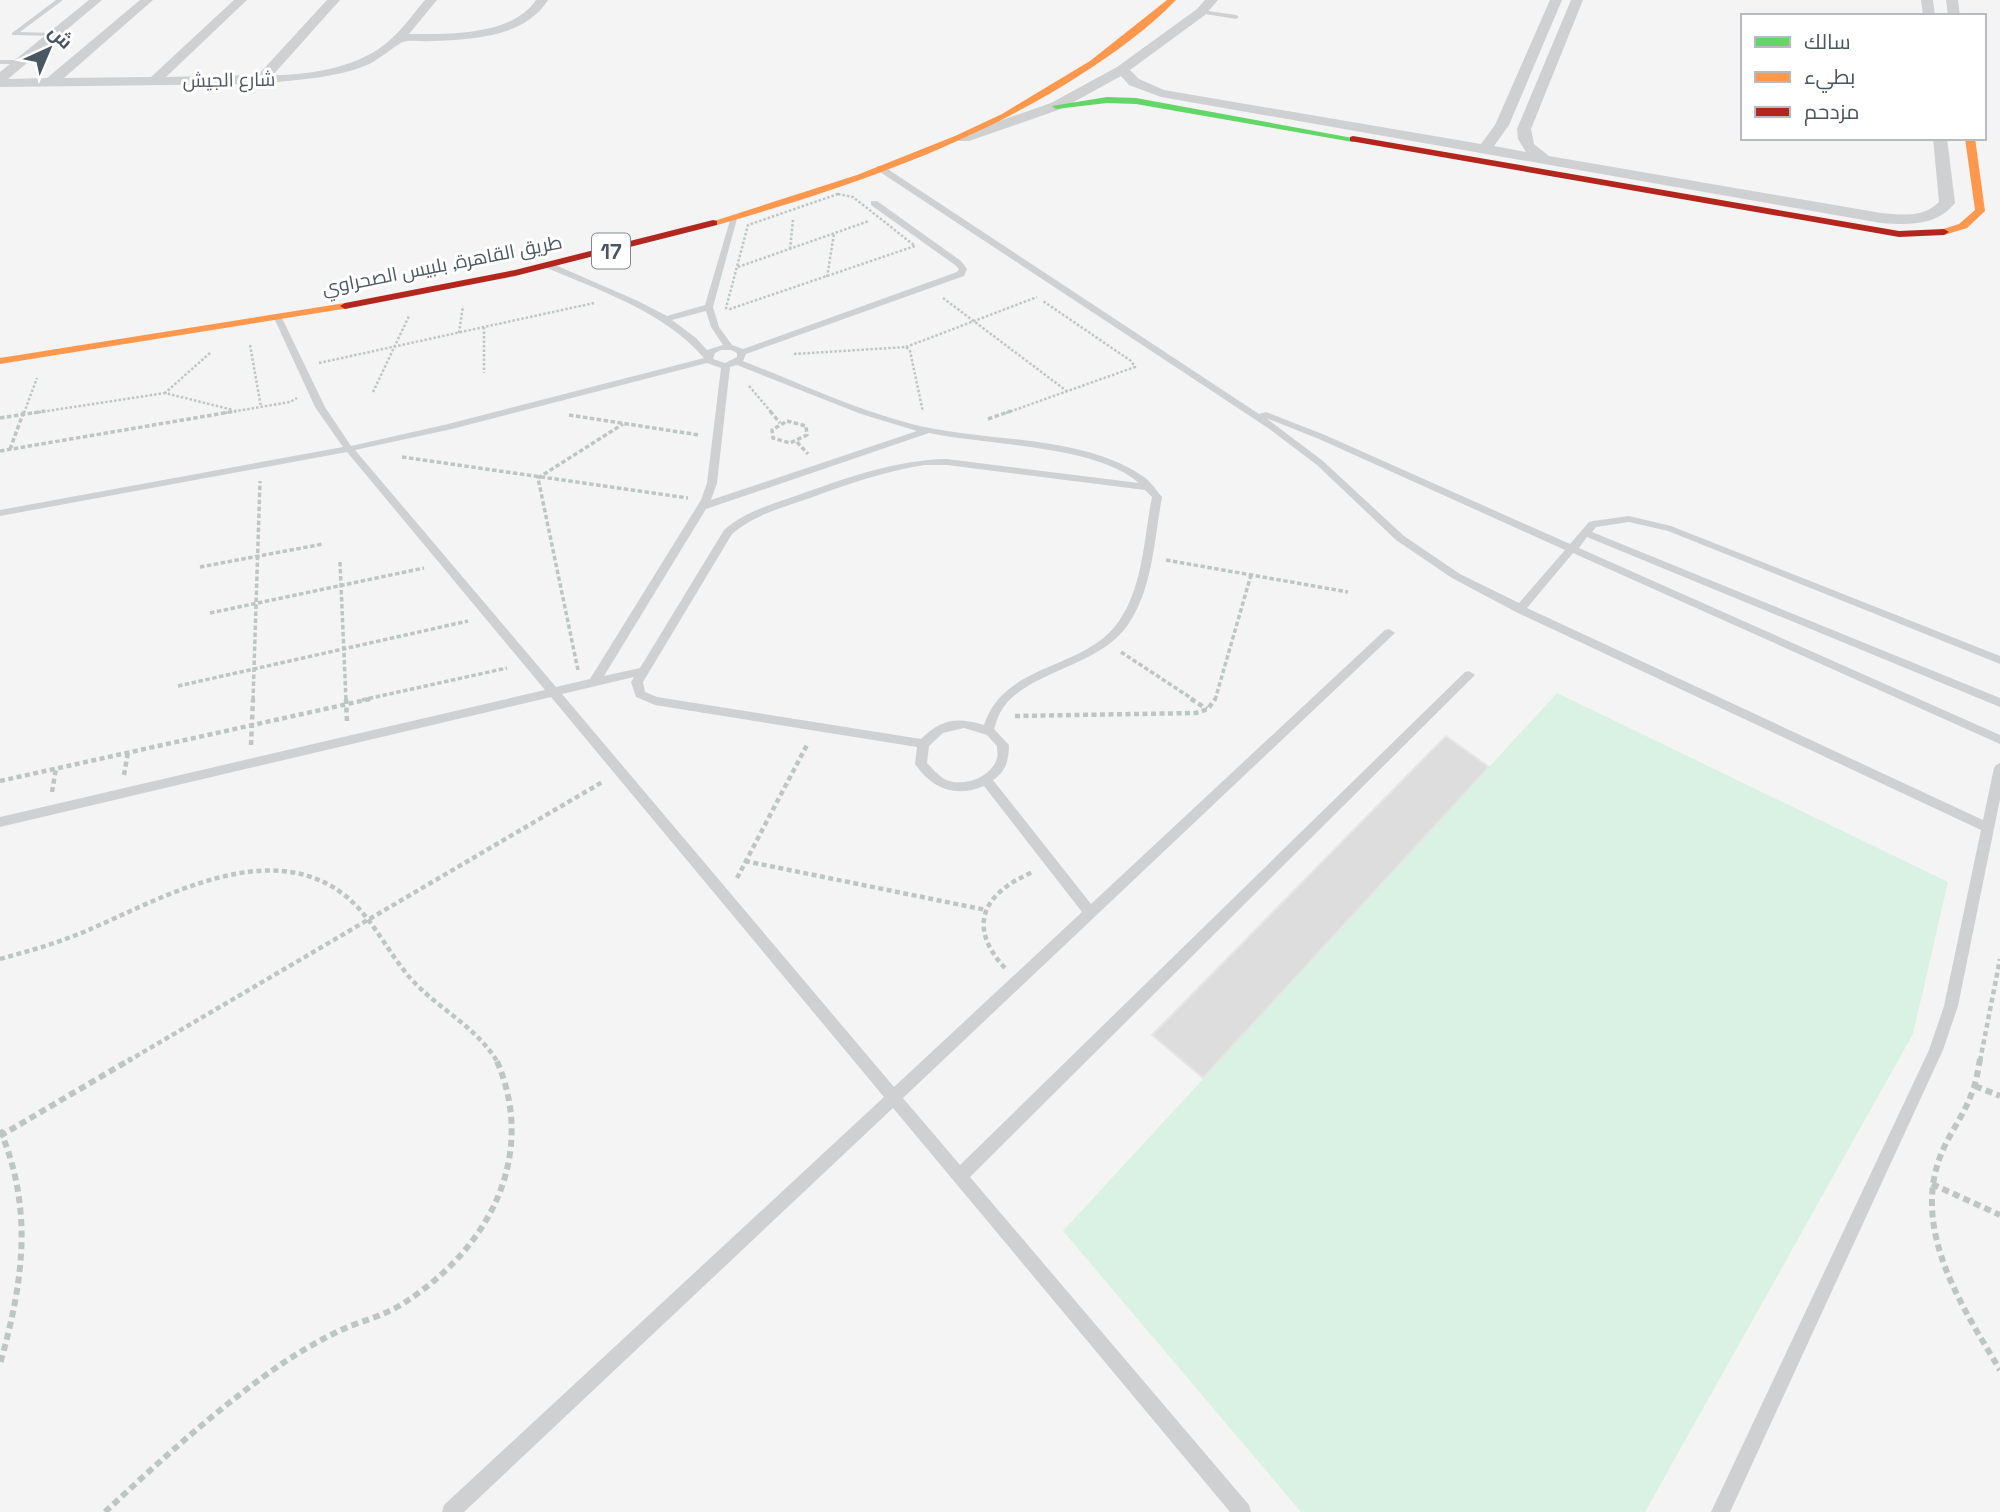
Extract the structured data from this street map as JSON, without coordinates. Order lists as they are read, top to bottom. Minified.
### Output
{"streets":{"main road":["17","طريق القاهرة, بلبيس الصحراوي"],"street":["شارع الجيش"]},"legend":["سالك","بطيء","مزدحم"],"north":"top right"}
